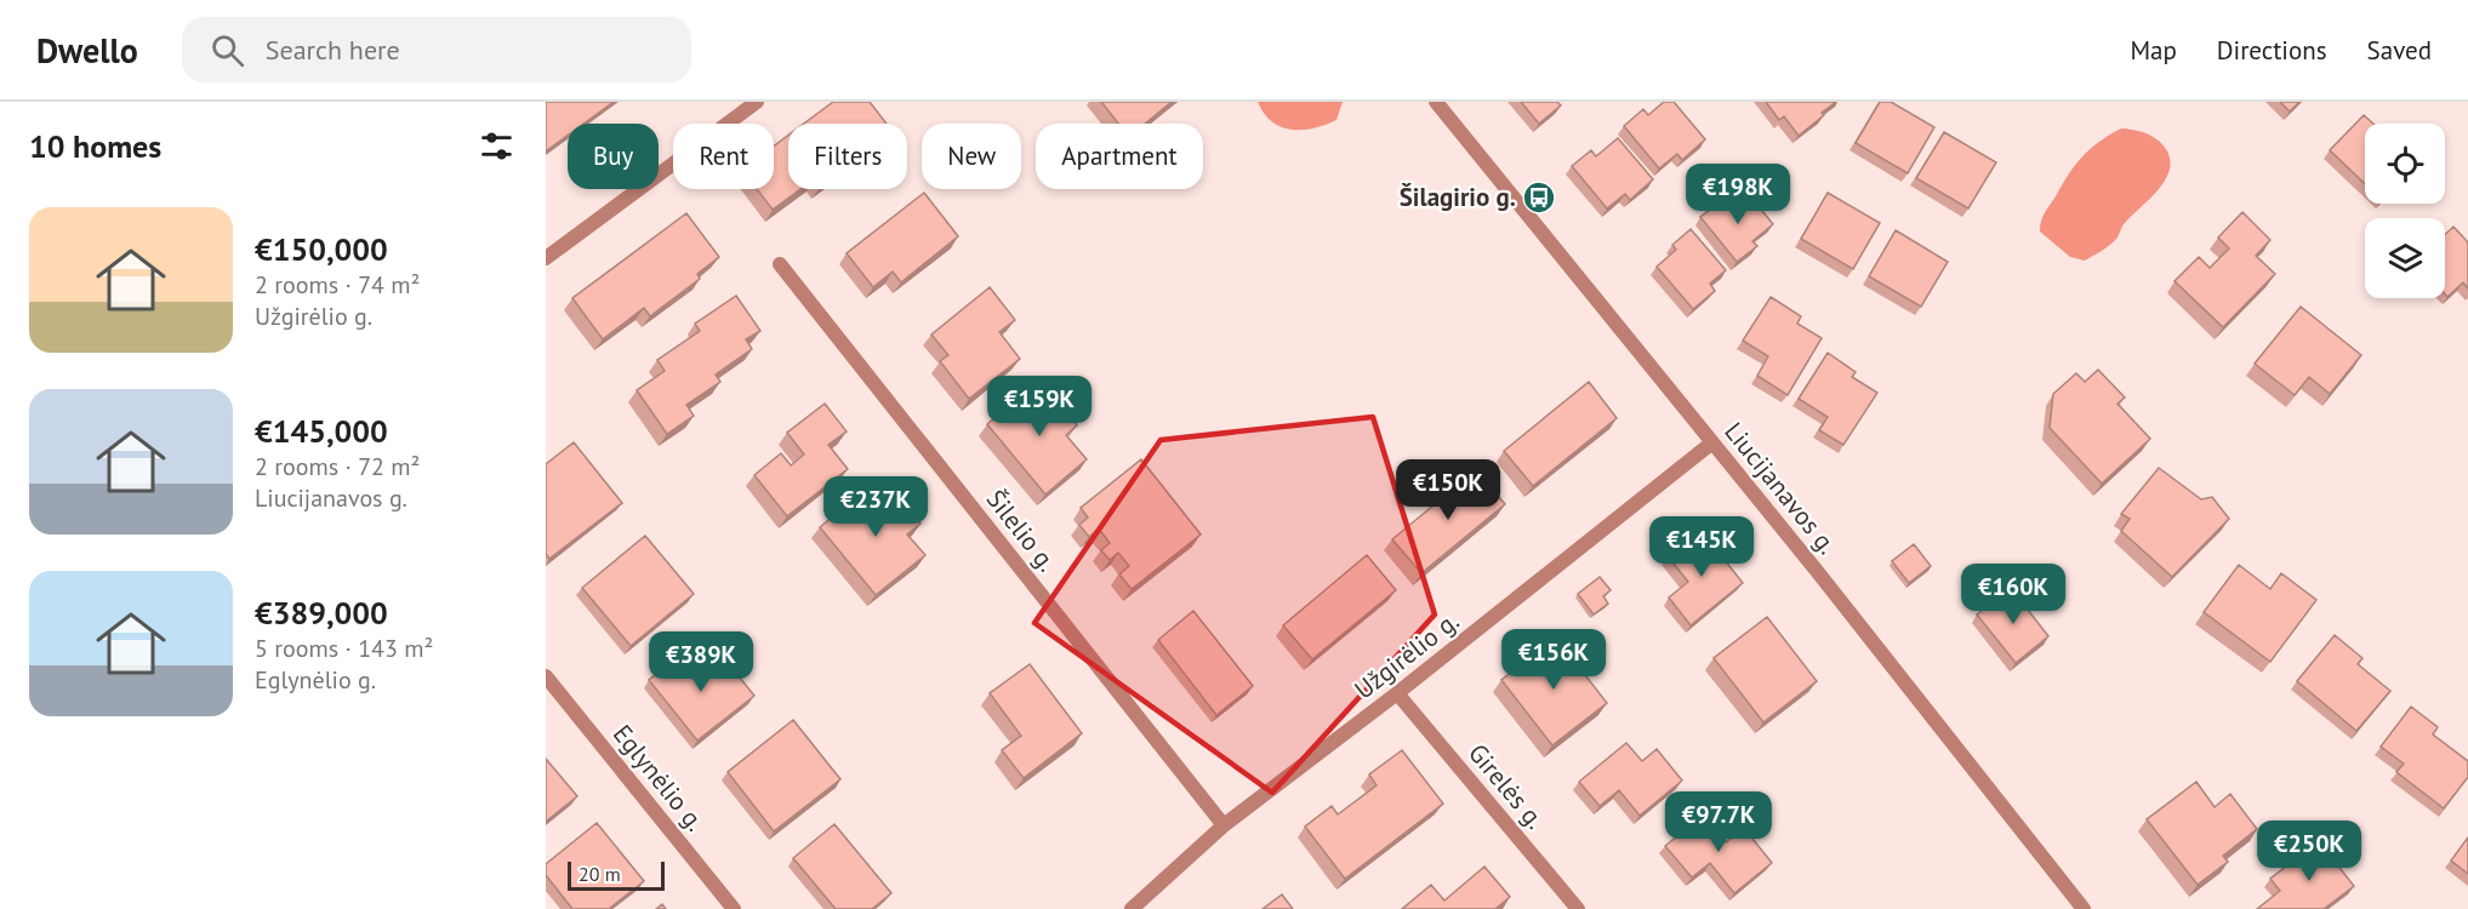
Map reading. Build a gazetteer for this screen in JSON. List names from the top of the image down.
{
  "streets": {
    "street": [
      "Liucijanavos g.",
      "Šilelio g.",
      "Užgirėlio g.",
      "Eglynėlio g.",
      "Girelės g."
    ]
  },
  "crossings": [
    ["Liucijanavos g.", "Užgirėlio g."],
    ["Šilelio g.", "Užgirėlio g."],
    ["Užgirėlio g.", "Girelės g."]
  ],
  "places": {
    "bus stop": ["Šilagirio g."]
  },
  "scale_bar": "20 m",
  "page": {
    "header": "Dwello",
    "search": "Search here",
    "nav": ["Map", "Directions", "Saved"],
    "heading": "10 homes",
    "chip": [
      "Buy",
      "Rent",
      "Filters",
      "New",
      "Apartment"
    ],
    "price": [
      "€198K",
      "€159K",
      "€150K",
      "€237K",
      "€145K",
      "€160K",
      "€156K",
      "€389K",
      "€97.7K",
      "€250K"
    ],
    "list": [
      {
        "name": "€150,000",
        "note": "2 rooms · 74 m² · Užgirėlio g."
      },
      {
        "name": "€145,000",
        "note": "2 rooms · 72 m² · Liucijanavos g."
      },
      {
        "name": "€389,000",
        "note": "5 rooms · 143 m² · Eglynėlio g."
      }
    ],
    "scale": "20 m"
  }
}
